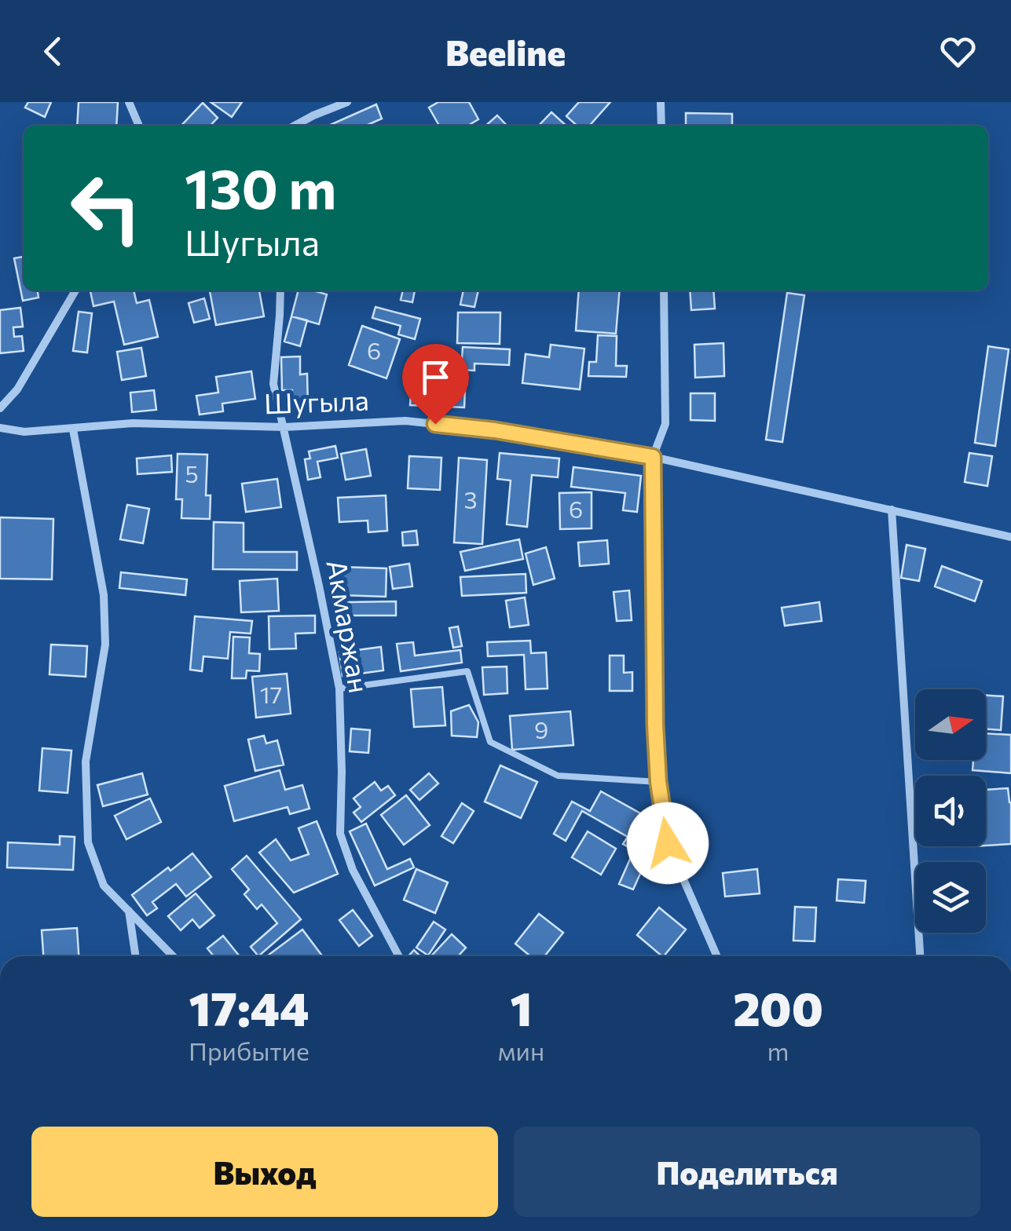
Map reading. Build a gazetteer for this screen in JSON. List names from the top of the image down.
{
  "streets": {
    "street": ["Шугыла", "Акмаржан"]
  },
  "crossings": [
    ["Шугыла", "Акмаржан"]
  ],
  "house_numbers": [
    "6",
    "5",
    "3",
    "6",
    "17",
    "9"
  ],
  "north": "right",
  "page": {
    "header": "Beeline",
    "turn": ["130 m", "Шугыла"],
    "eta": [
      "17:44",
      "Прибытие",
      "1",
      "мин",
      "200",
      "m"
    ],
    "buttons": ["Выход", "Поделиться"]
  }
}
